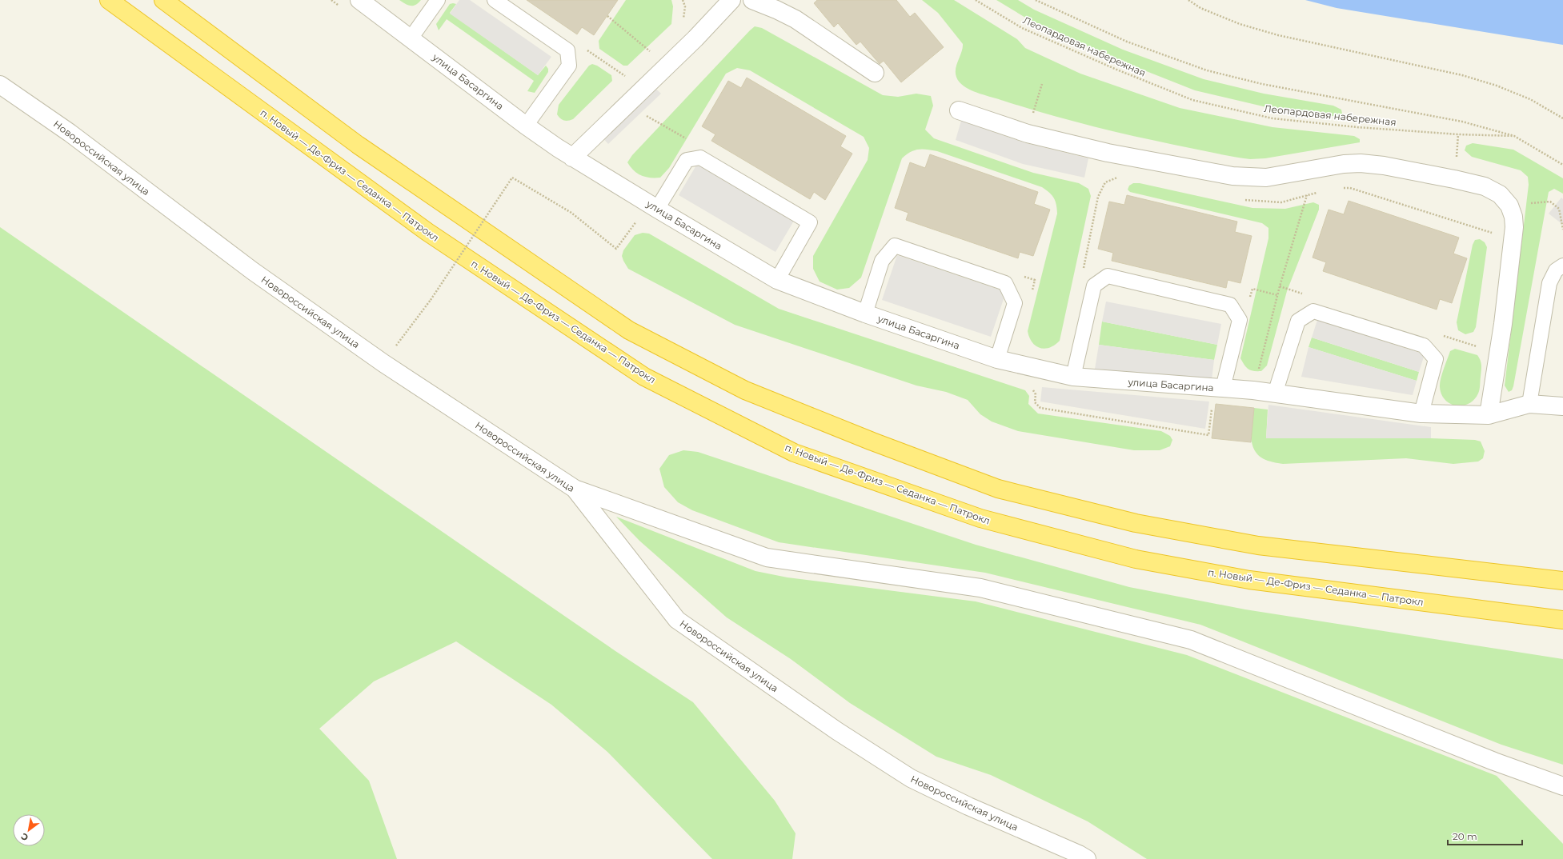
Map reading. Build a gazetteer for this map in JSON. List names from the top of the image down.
{
  "streets": {
    "highway": ["п. Новый — Де-Фриз — Седанка — Патрокл"],
    "street": ["улица Басаргина", "Новороссийская улица"],
    "path": ["Леопардовая набережная"]
  },
  "scale_bar": "20 m",
  "north": "bottom left"
}
